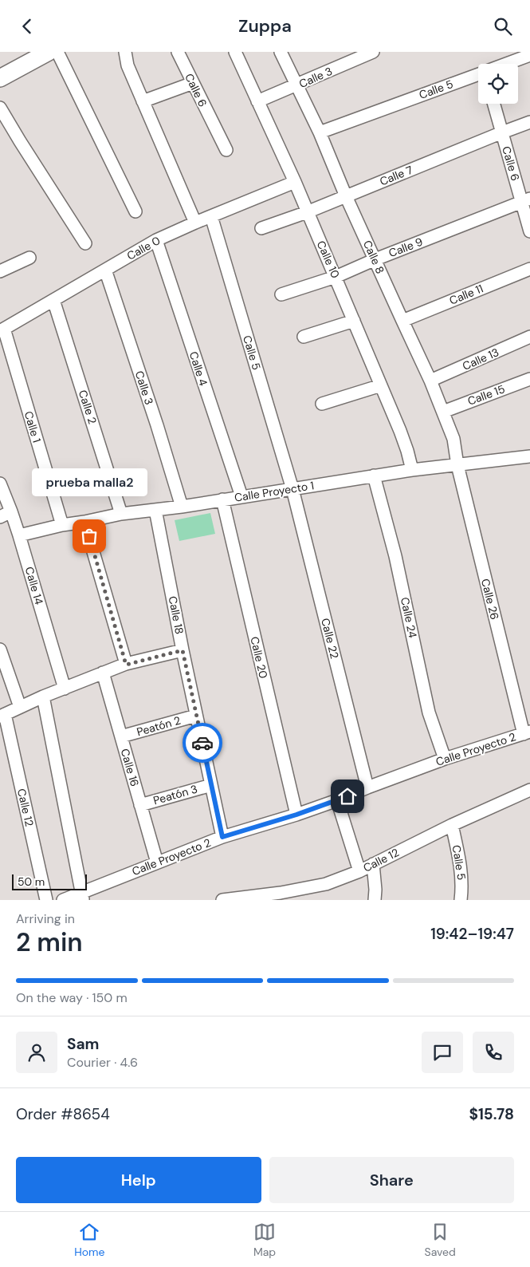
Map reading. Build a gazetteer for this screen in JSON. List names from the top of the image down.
{
  "streets": {
    "street": [
      "Calle 3",
      "Calle 5",
      "Calle 6",
      "Calle 7",
      "Calle 9",
      "Calle 0",
      "Calle 8",
      "Calle 10",
      "Calle 11",
      "Calle 13",
      "Calle 4",
      "Calle 15",
      "Calle 2",
      "Calle 1",
      "Calle Proyecto 1",
      "Calle 14",
      "Calle 26",
      "Calle 18",
      "Calle 24",
      "Calle 22",
      "Calle 20",
      "Peatón 2",
      "Calle Proyecto 2",
      "Calle 16",
      "Peatón 3",
      "Calle 12"
    ]
  },
  "crossings": [
    ["Calle 3", "Calle 0"],
    ["Calle 3", "Calle 8"],
    ["Calle 3", "Calle 10"],
    ["Calle 3", "Calle Proyecto 1"],
    ["Calle 5", "Calle 0"],
    ["Calle 5", "Calle 8"],
    ["Calle 5", "Calle Proyecto 1"],
    ["Calle 5", "Calle 22"],
    ["Calle 5", "Calle 12"],
    ["Calle 6", "Calle 7"],
    ["Calle 6", "Calle 9"],
    ["Calle 7", "Calle 8"],
    ["Calle 7", "Calle 10"],
    ["Calle 9", "Calle 8"],
    ["Calle 9", "Calle 10"],
    ["Calle 0", "Calle 10"],
    ["Calle 0", "Calle 4"],
    ["Calle 0", "Calle 2"],
    ["Calle 0", "Calle 1"],
    ["Calle 8", "Calle 11"],
    ["Calle 8", "Calle 13"],
    ["Calle 8", "Calle 15"],
    ["Calle 8", "Calle Proyecto 1"],
    ["Calle 8", "Calle 26"],
    ["Calle 10", "Calle Proyecto 1"],
    ["Calle 4", "Calle Proyecto 1"],
    ["Calle 2", "Calle Proyecto 1"],
    ["Calle 1", "Calle Proyecto 1"],
    ["Calle Proyecto 1", "Calle 14"],
    ["Calle Proyecto 1", "Calle 26"],
    ["Calle Proyecto 1", "Calle 18"],
    ["Calle Proyecto 1", "Calle 24"],
    ["Calle Proyecto 1", "Calle 22"],
    ["Calle Proyecto 1", "Calle 20"],
    ["Calle 26", "Calle Proyecto 2"],
    ["Calle 18", "Peatón 2"],
    ["Calle 18", "Calle Proyecto 2"],
    ["Calle 18", "Peatón 3"],
    ["Calle 24", "Calle Proyecto 2"],
    ["Calle 22", "Calle Proyecto 2"],
    ["Calle 20", "Calle Proyecto 2"],
    ["Peatón 2", "Calle 16"],
    ["Calle Proyecto 2", "Calle 16"],
    ["Calle 16", "Peatón 3"]
  ],
  "places": ["prueba malla2"],
  "scale_bar": "50 m",
  "page": {
    "header": "Zuppa",
    "bubble": "prueba malla2",
    "scale": "50 m",
    "heading": ["2 min", "Arriving in", "19:42–19:47"],
    "panel": [
      "Sam",
      "Courier · 4.6",
      "Order #8654",
      "$15.78"
    ],
    "bar": "On the way · 150 m",
    "buttons": ["Help", "Share"],
    "tabs": ["Home", "Map", "Saved"]
  }
}
